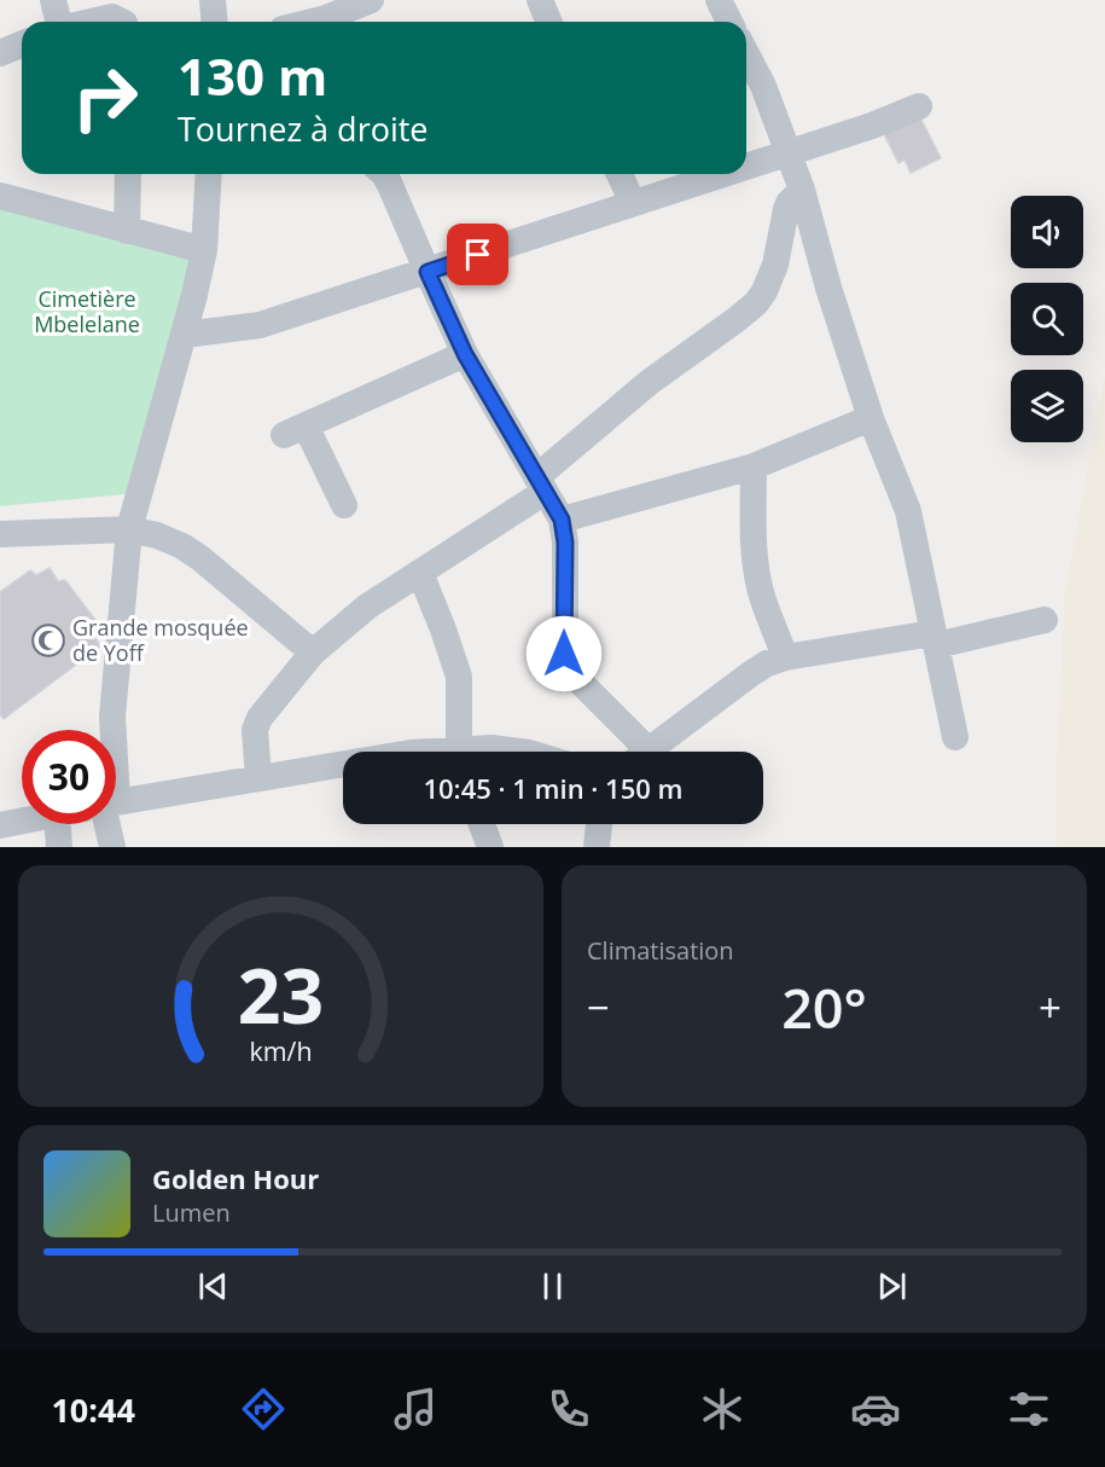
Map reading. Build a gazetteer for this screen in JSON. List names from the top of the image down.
{
  "parks": ["Cimetière Mbelelane"],
  "places": {
    "mosque": ["Grande mosquée de Yoff"]
  },
  "page": {
    "turn": ["130 m", "Tournez à droite"],
    "limit": "30",
    "trip": "10:45 · 1 min · 150 m",
    "tile": "Climatisation",
    "heat": ["−", "20°", "+"],
    "song": ["Golden Hour", "Lumen"],
    "tabs": "10:44",
    "gauge": ["23", "km/h"]
  }
}
